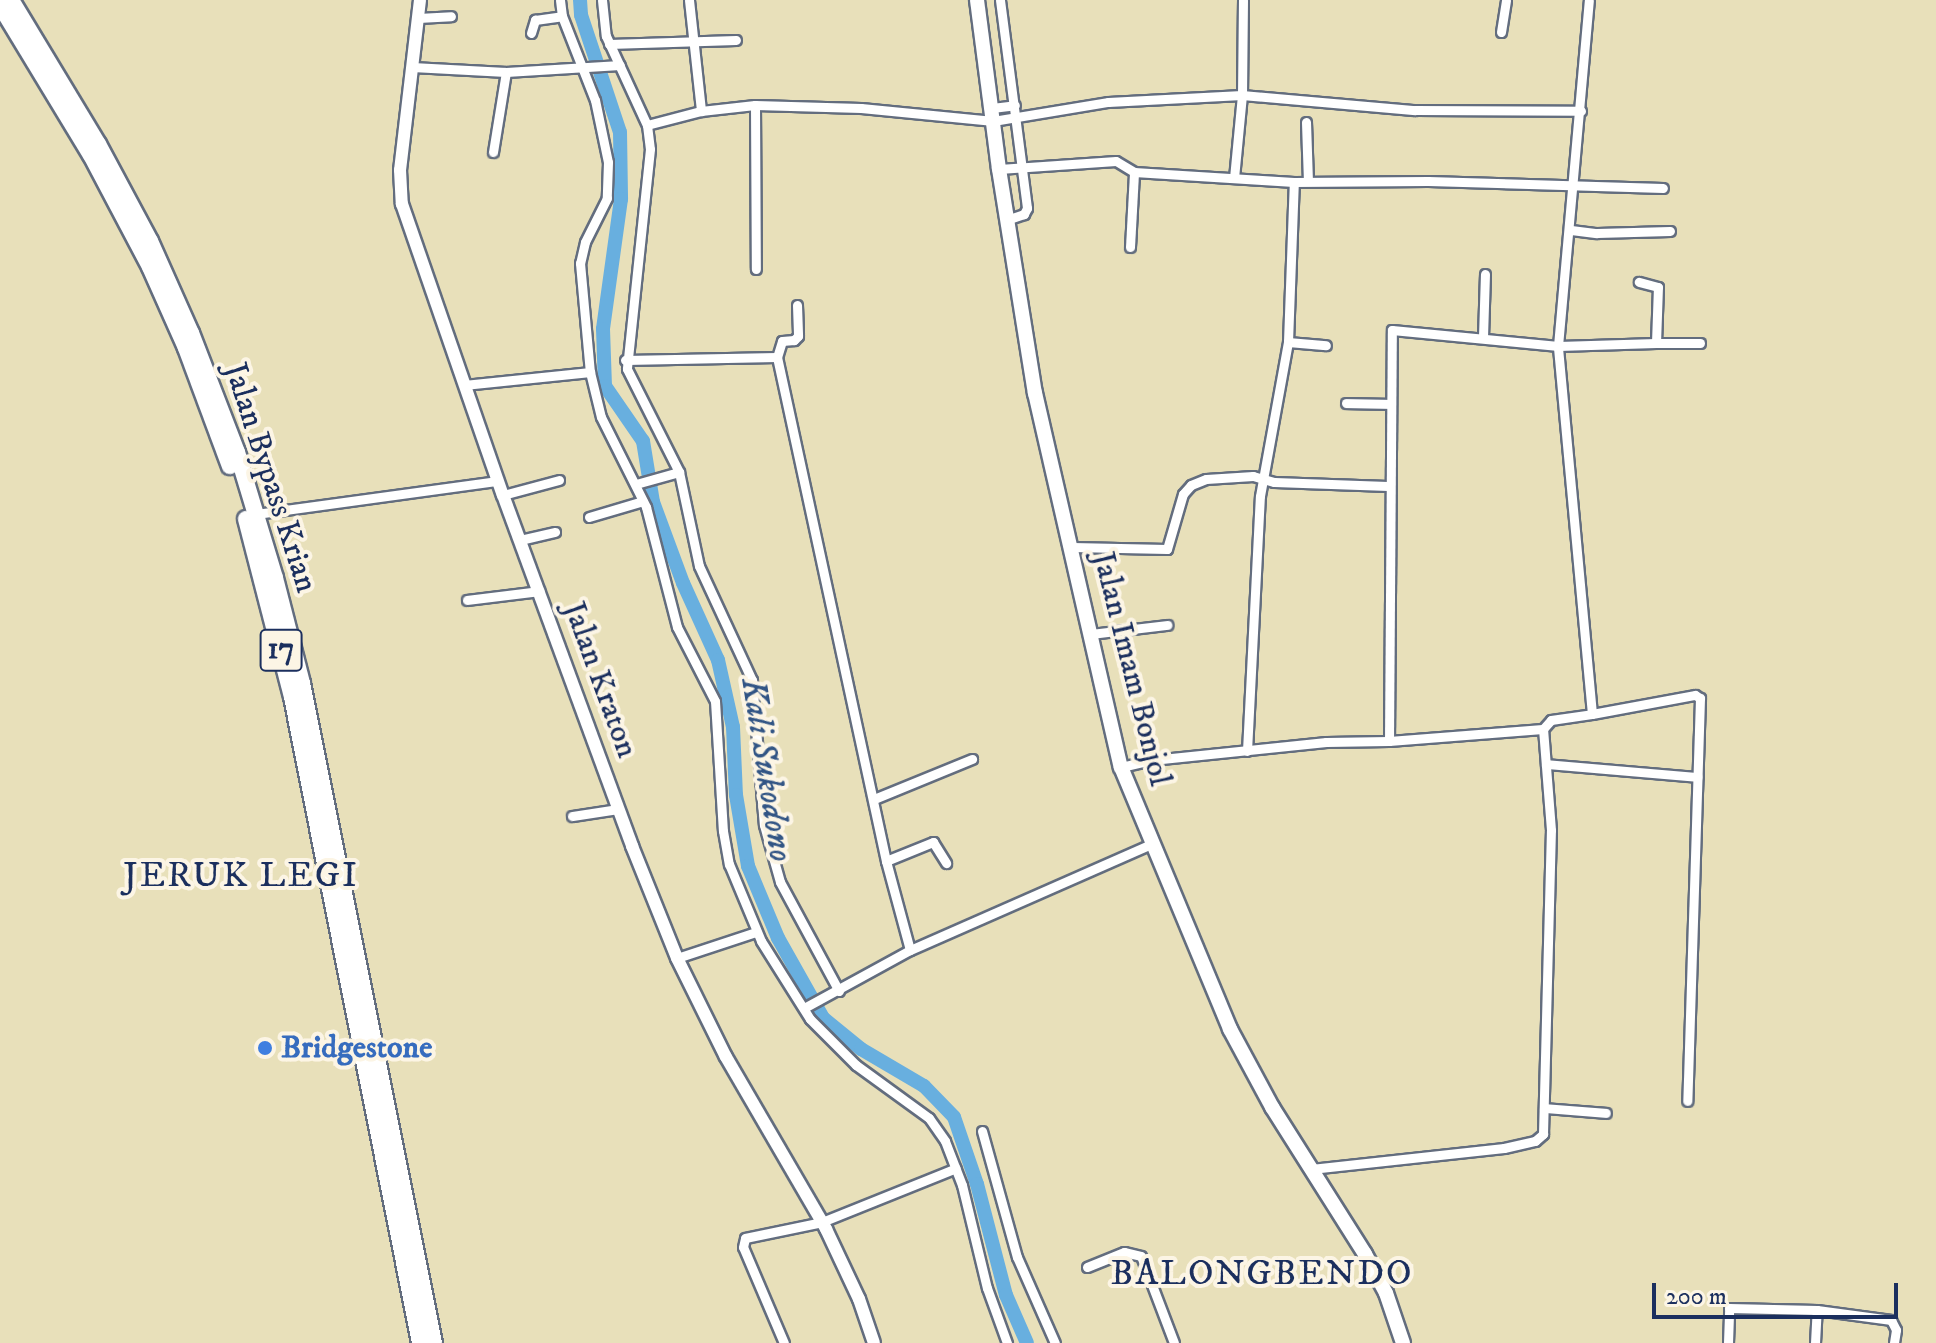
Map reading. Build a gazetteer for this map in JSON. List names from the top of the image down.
{
  "streets": {
    "highway": ["Jalan Bypass Krian", "17"],
    "main road": ["Jalan Imam Bonjol"],
    "street": ["Jalan Kraton"]
  },
  "districts": ["JERUK LEGI", "BALONGBENDO"],
  "water": ["Kali Sukodono"],
  "places": ["Bridgestone"],
  "scale_bar": "200 m"
}
